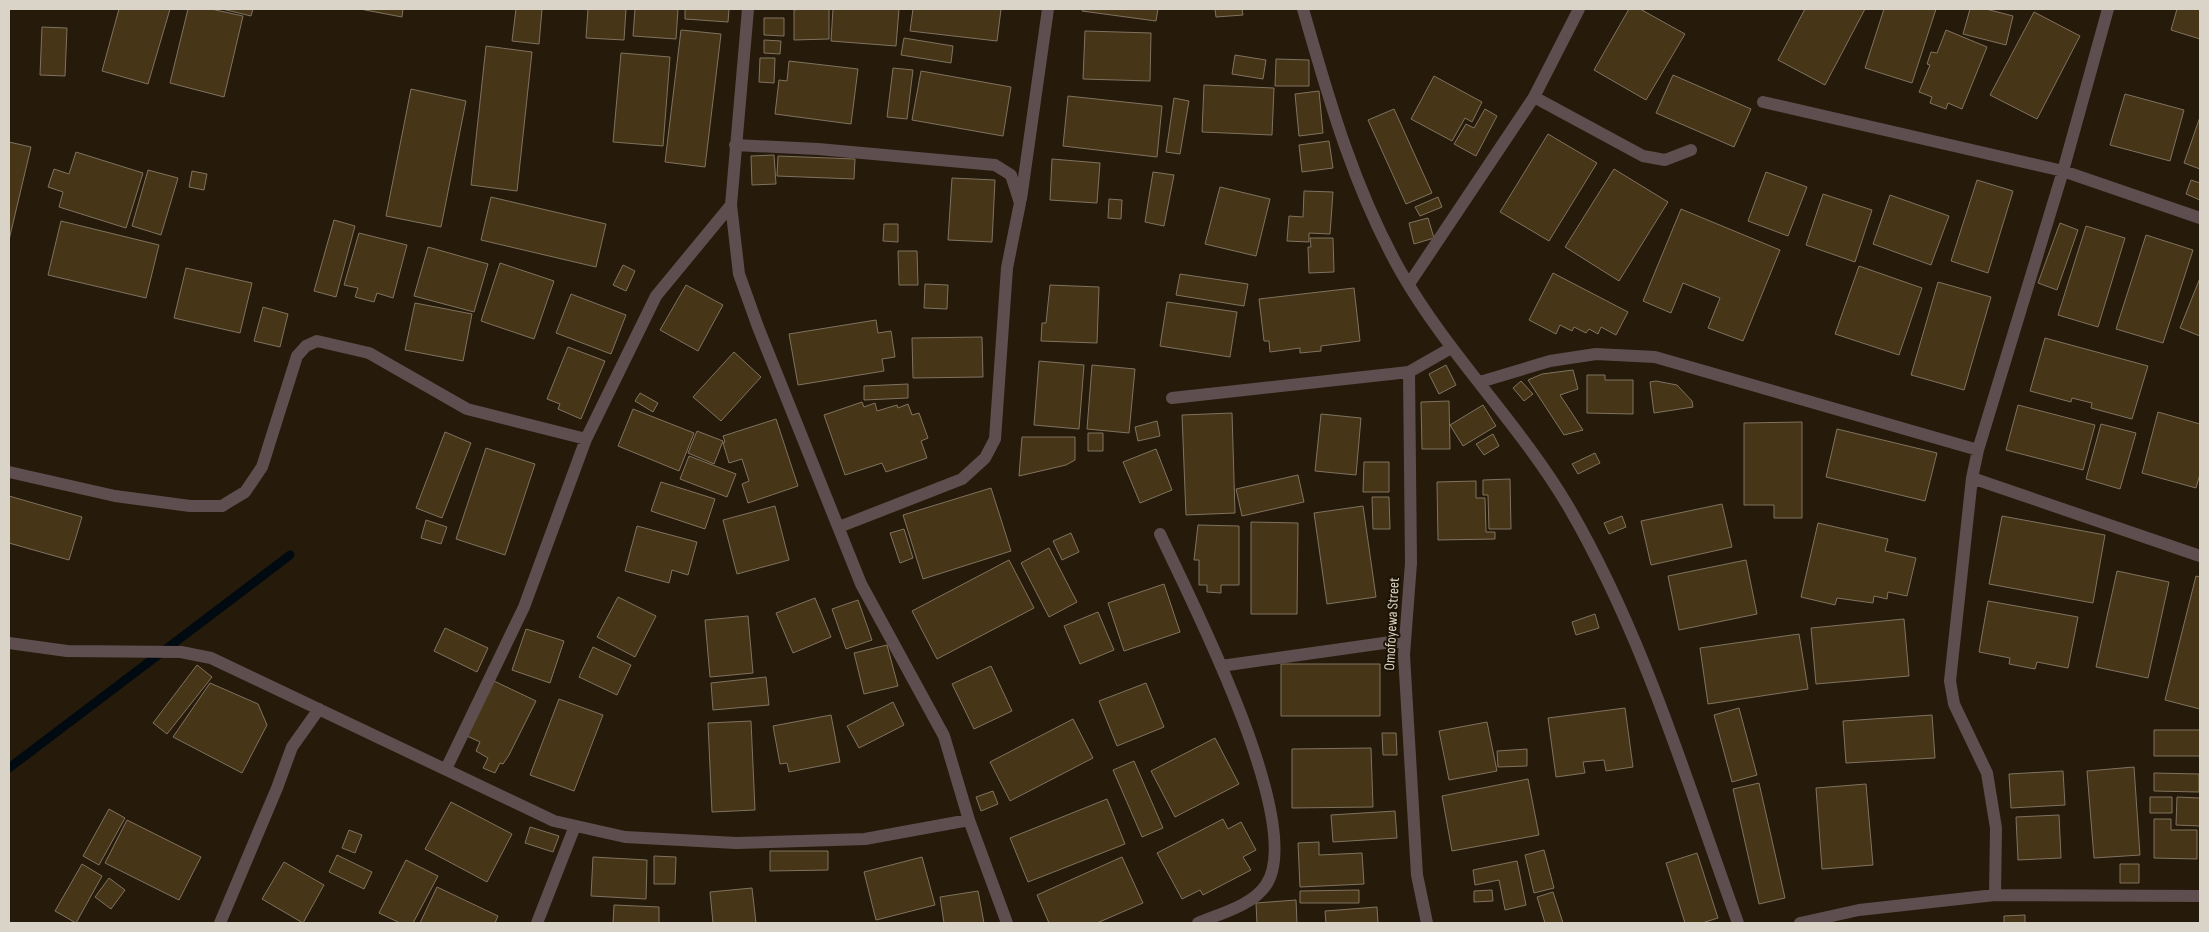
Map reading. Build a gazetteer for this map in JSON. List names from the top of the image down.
{
  "streets": {
    "street": ["Omofoyewa Street"]
  }
}
